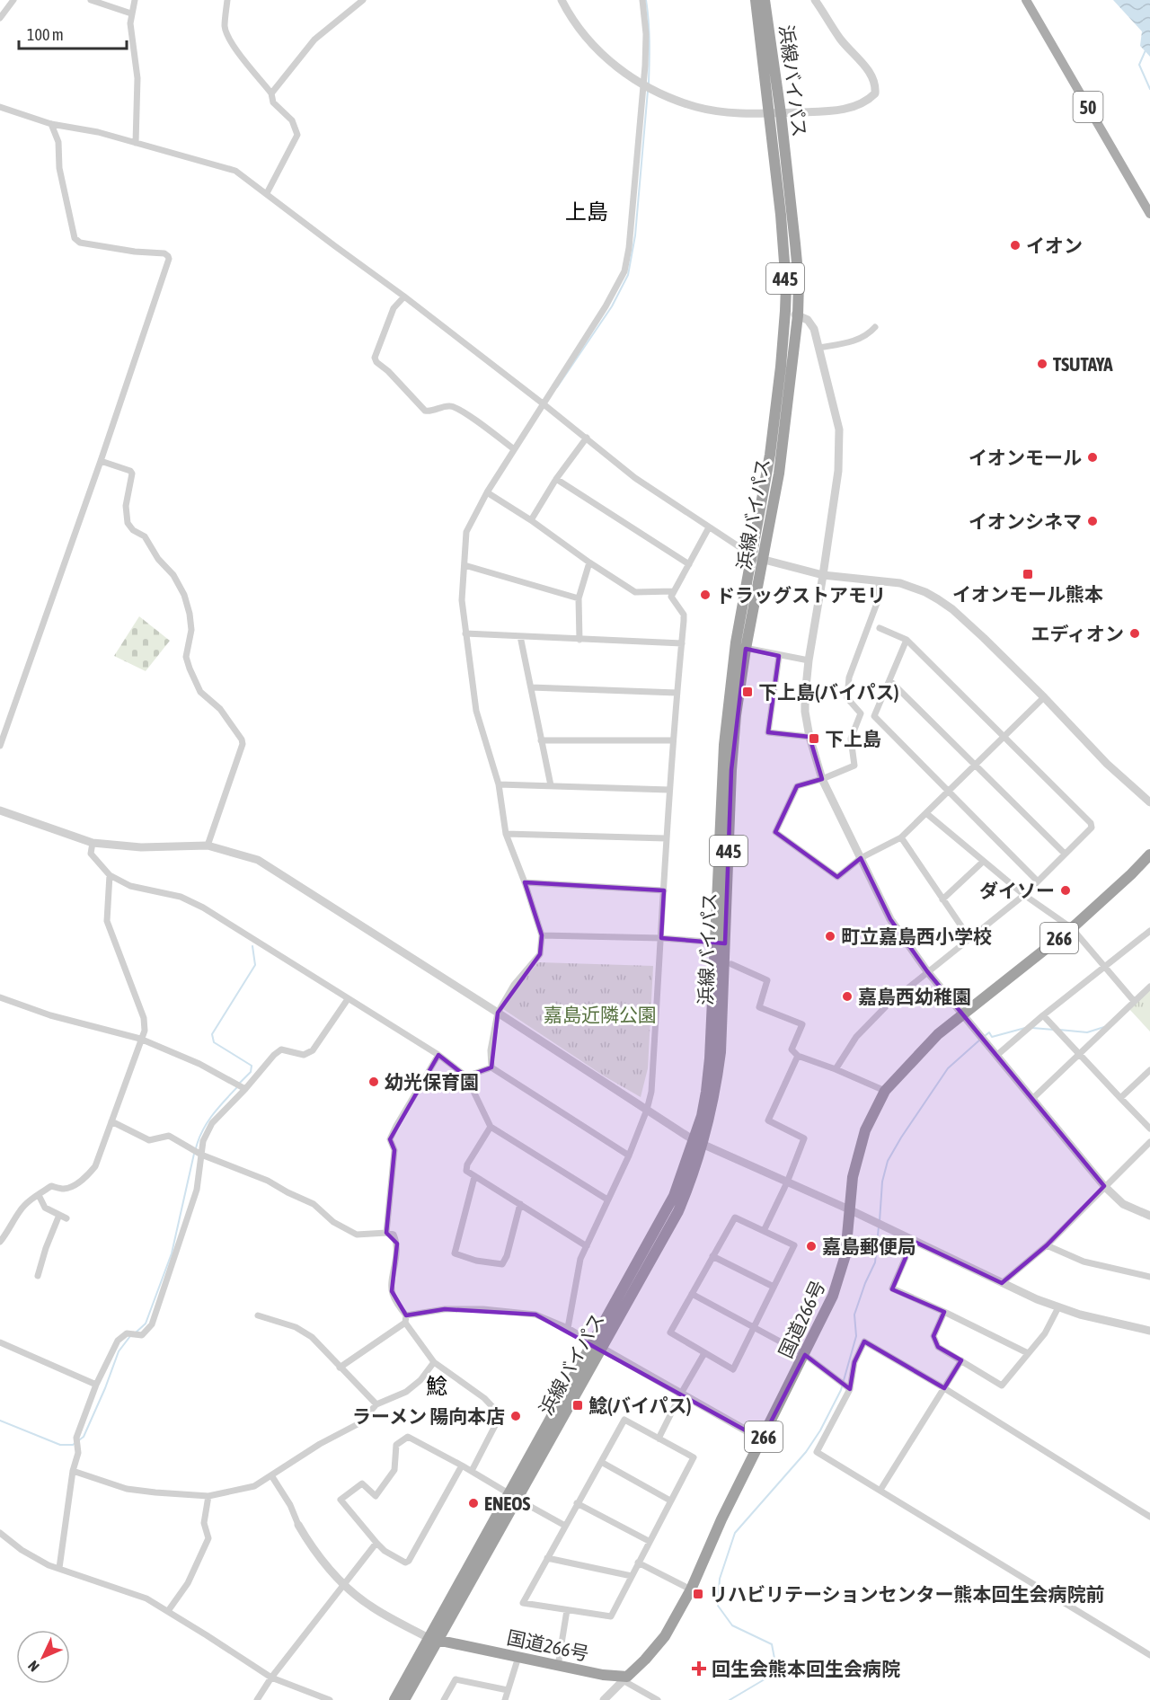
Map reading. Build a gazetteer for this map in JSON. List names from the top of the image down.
{
  "streets": {
    "highway": [
      "浜線バイパス",
      "445",
      "266",
      "国道266号"
    ],
    "main road": ["50"]
  },
  "crossings": [
    ["浜線バイパス", "国道266号"]
  ],
  "districts": ["上島", "鯰"],
  "parks": ["嘉島近隣公園"],
  "places": {
    "other": [
      "イオン",
      "TSUTAYA",
      "イオンモール",
      "イオンシネマ",
      "ドラッグストアモリ",
      "エディオン",
      "ダイソー",
      "町立嘉島西小学校",
      "嘉島西幼稚園",
      "幼光保育園",
      "嘉島郵便局",
      "ラーメン 陽向本店",
      "ENEOS"
    ],
    "transit": [
      "イオンモール熊本",
      "下上島(バイパス)",
      "下上島",
      "鯰(バイパス)",
      "リハビリテーションセンター熊本回生会病院前"
    ],
    "health": ["回生会熊本回生会病院"]
  },
  "scale_bar": "100 m",
  "north": "bottom left"
}
